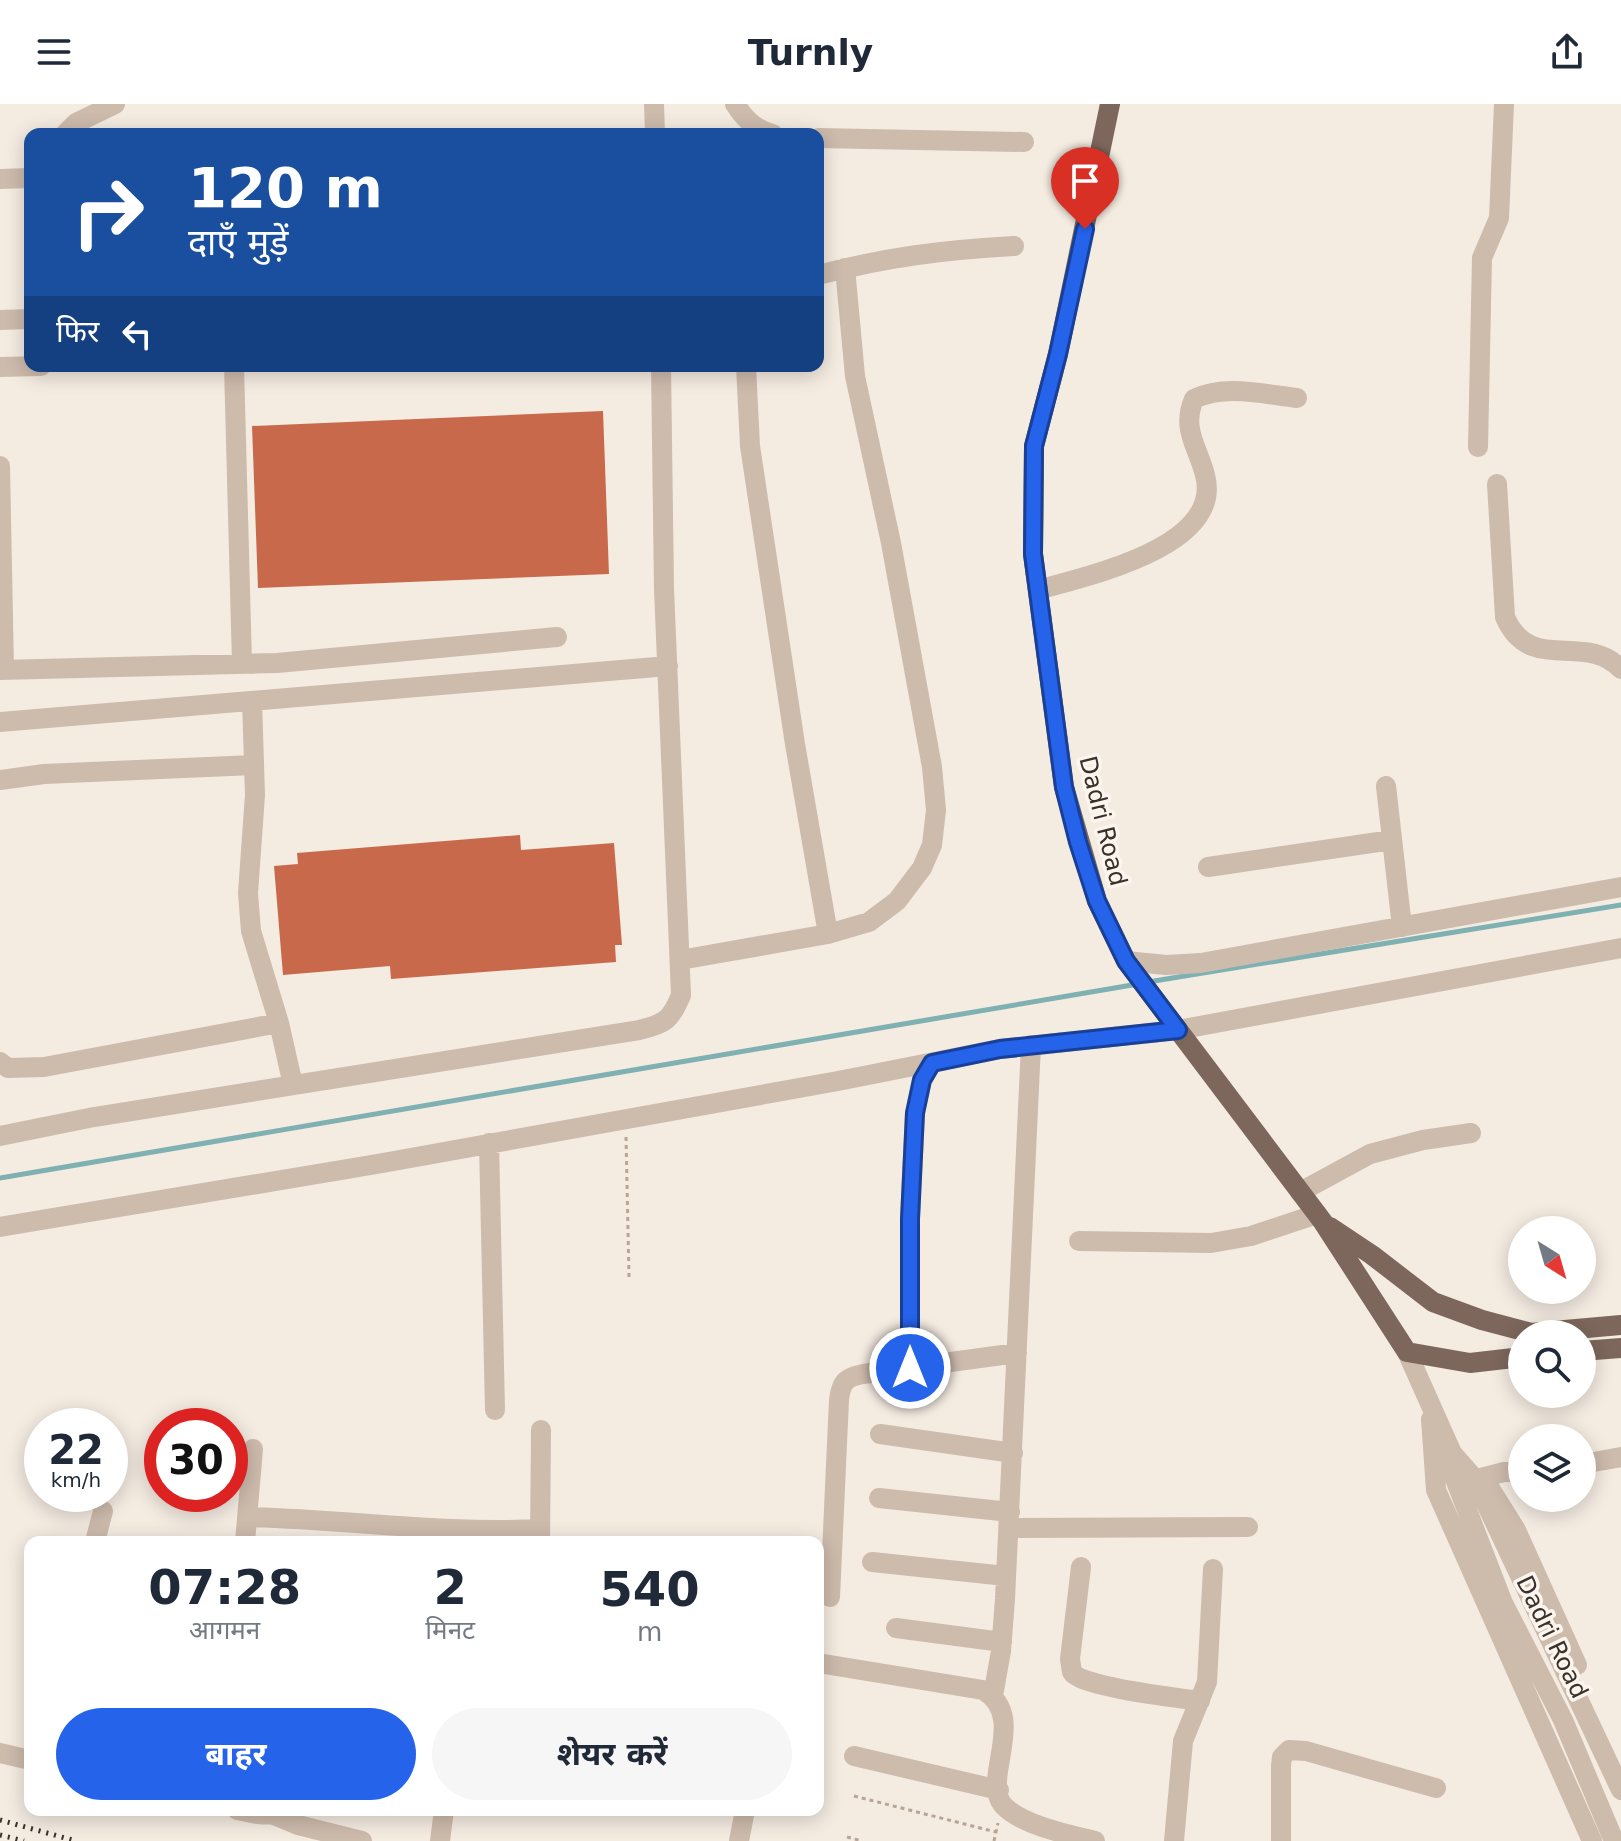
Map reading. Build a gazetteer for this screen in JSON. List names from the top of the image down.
{
  "streets": {
    "main road": ["Dadri Road"]
  },
  "north": "bottom right",
  "page": {
    "header": "Turnly",
    "turn": ["120 m", "दाएँ मुड़ें"],
    "then": "फिर",
    "speed": "22 km/h",
    "limit": "30",
    "eta": [
      "07:28",
      "आगमन",
      "2",
      "मिनट",
      "540",
      "m"
    ],
    "buttons": ["बाहर", "शेयर करें"]
  }
}
